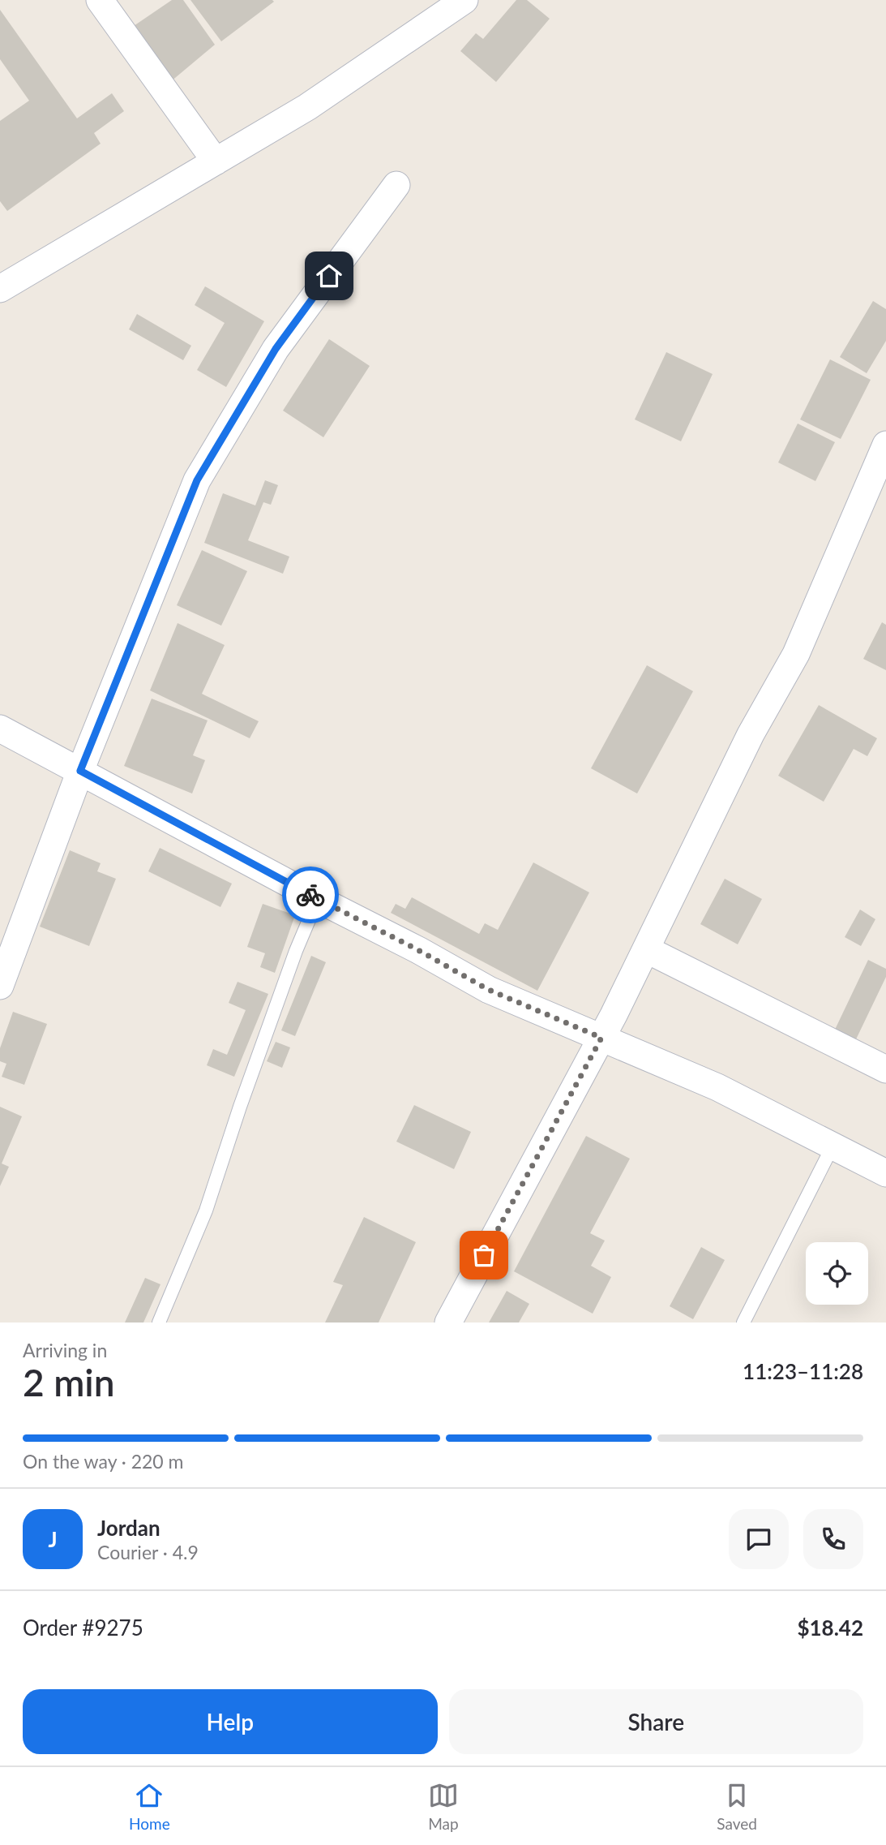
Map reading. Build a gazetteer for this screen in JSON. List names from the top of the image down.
{
  "page": {
    "heading": ["2 min", "Arriving in", "11:23–11:28"],
    "panel": [
      "Jordan",
      "Courier · 4.9",
      "Order #9275",
      "$18.42"
    ],
    "bar": "On the way · 220 m",
    "round": "J",
    "buttons": ["Help", "Share"],
    "tabs": ["Home", "Map", "Saved"]
  }
}
